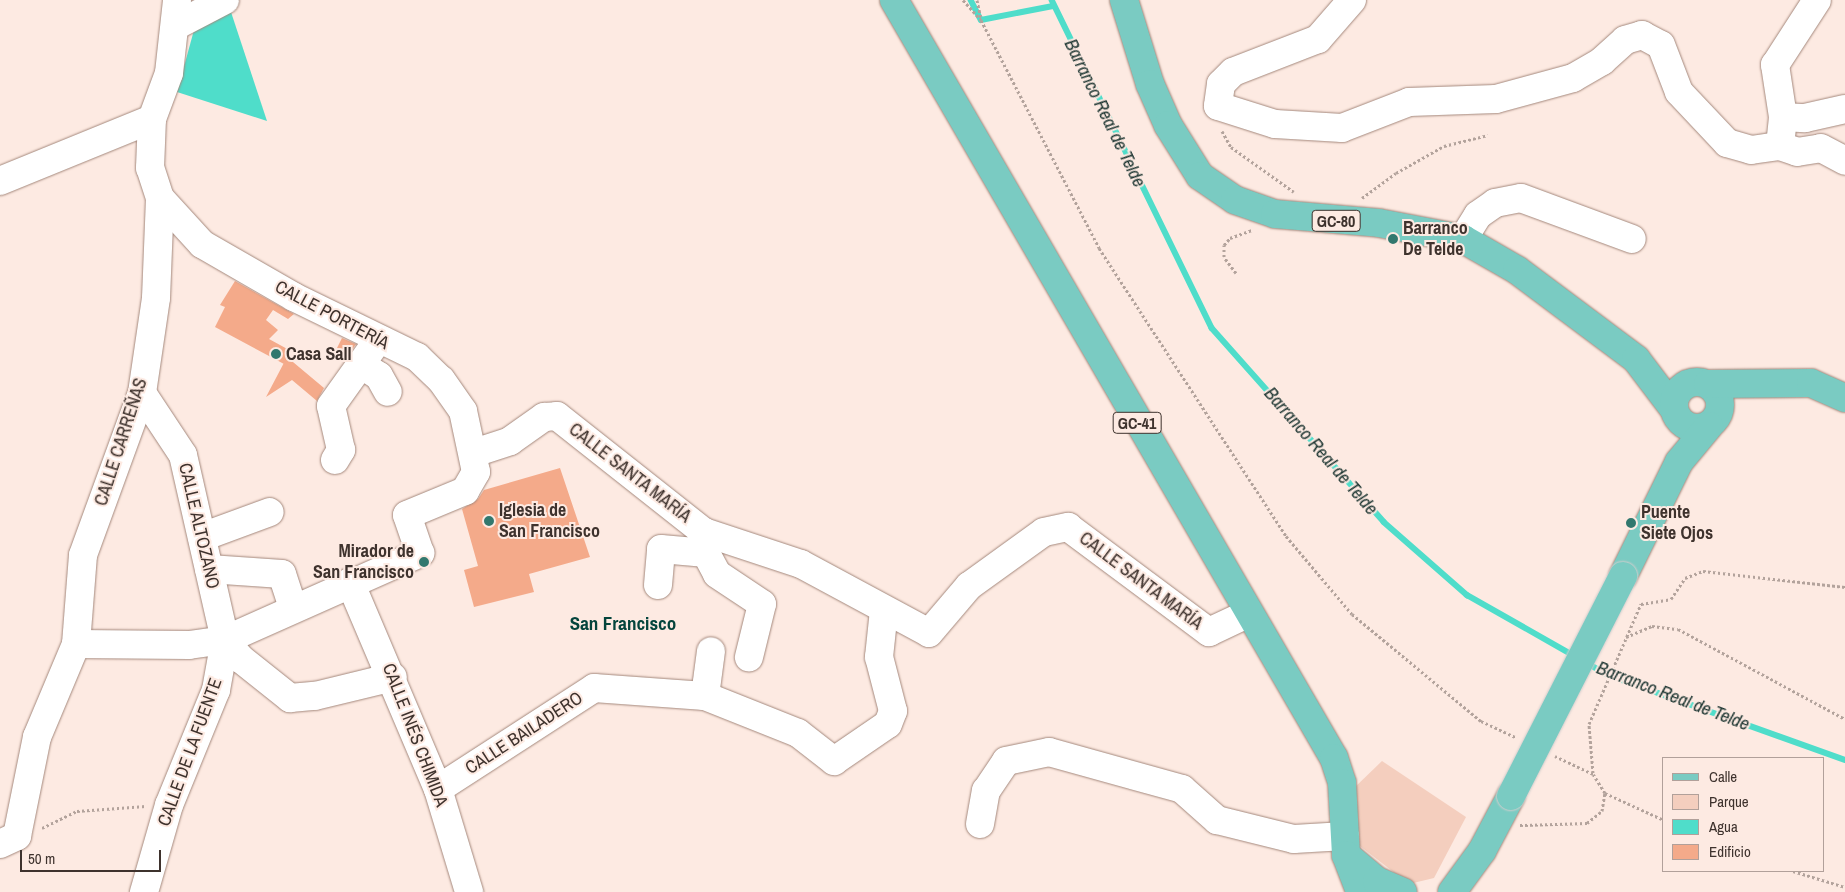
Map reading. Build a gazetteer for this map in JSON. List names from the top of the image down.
{
  "streets": {
    "main road": ["GC-80", "GC-41"],
    "street": [
      "CALLE PORTERÍA",
      "CALLE CARREÑAS",
      "CALLE SANTA MARÍA",
      "CALLE ALTOZANO",
      "CALLE BAILADERO",
      "CALLE INÉS CHIMIDA",
      "CALLE DE LA FUENTE"
    ]
  },
  "crossings": [
    ["CALLE PORTERÍA", "CALLE CARREÑAS"],
    ["CALLE PORTERÍA", "CALLE SANTA MARÍA"],
    ["CALLE PORTERÍA", "CALLE INÉS CHIMIDA"],
    ["GC-41", "CALLE SANTA MARÍA"],
    ["CALLE CARREÑAS", "CALLE ALTOZANO"],
    ["CALLE SANTA MARÍA", "CALLE BAILADERO"],
    ["CALLE ALTOZANO", "CALLE DE LA FUENTE"],
    ["CALLE BAILADERO", "CALLE INÉS CHIMIDA"]
  ],
  "districts": ["San Francisco"],
  "water": ["Barranco Real de Telde"],
  "places": [
    "Barranco De Telde",
    "Casa Sall",
    "Iglesia de San Francisco",
    "Puente Siete Ojos",
    "Mirador de San Francisco"
  ],
  "legend": [
    "Calle",
    "Parque",
    "Agua",
    "Edificio"
  ],
  "scale_bar": "50 m"
}
